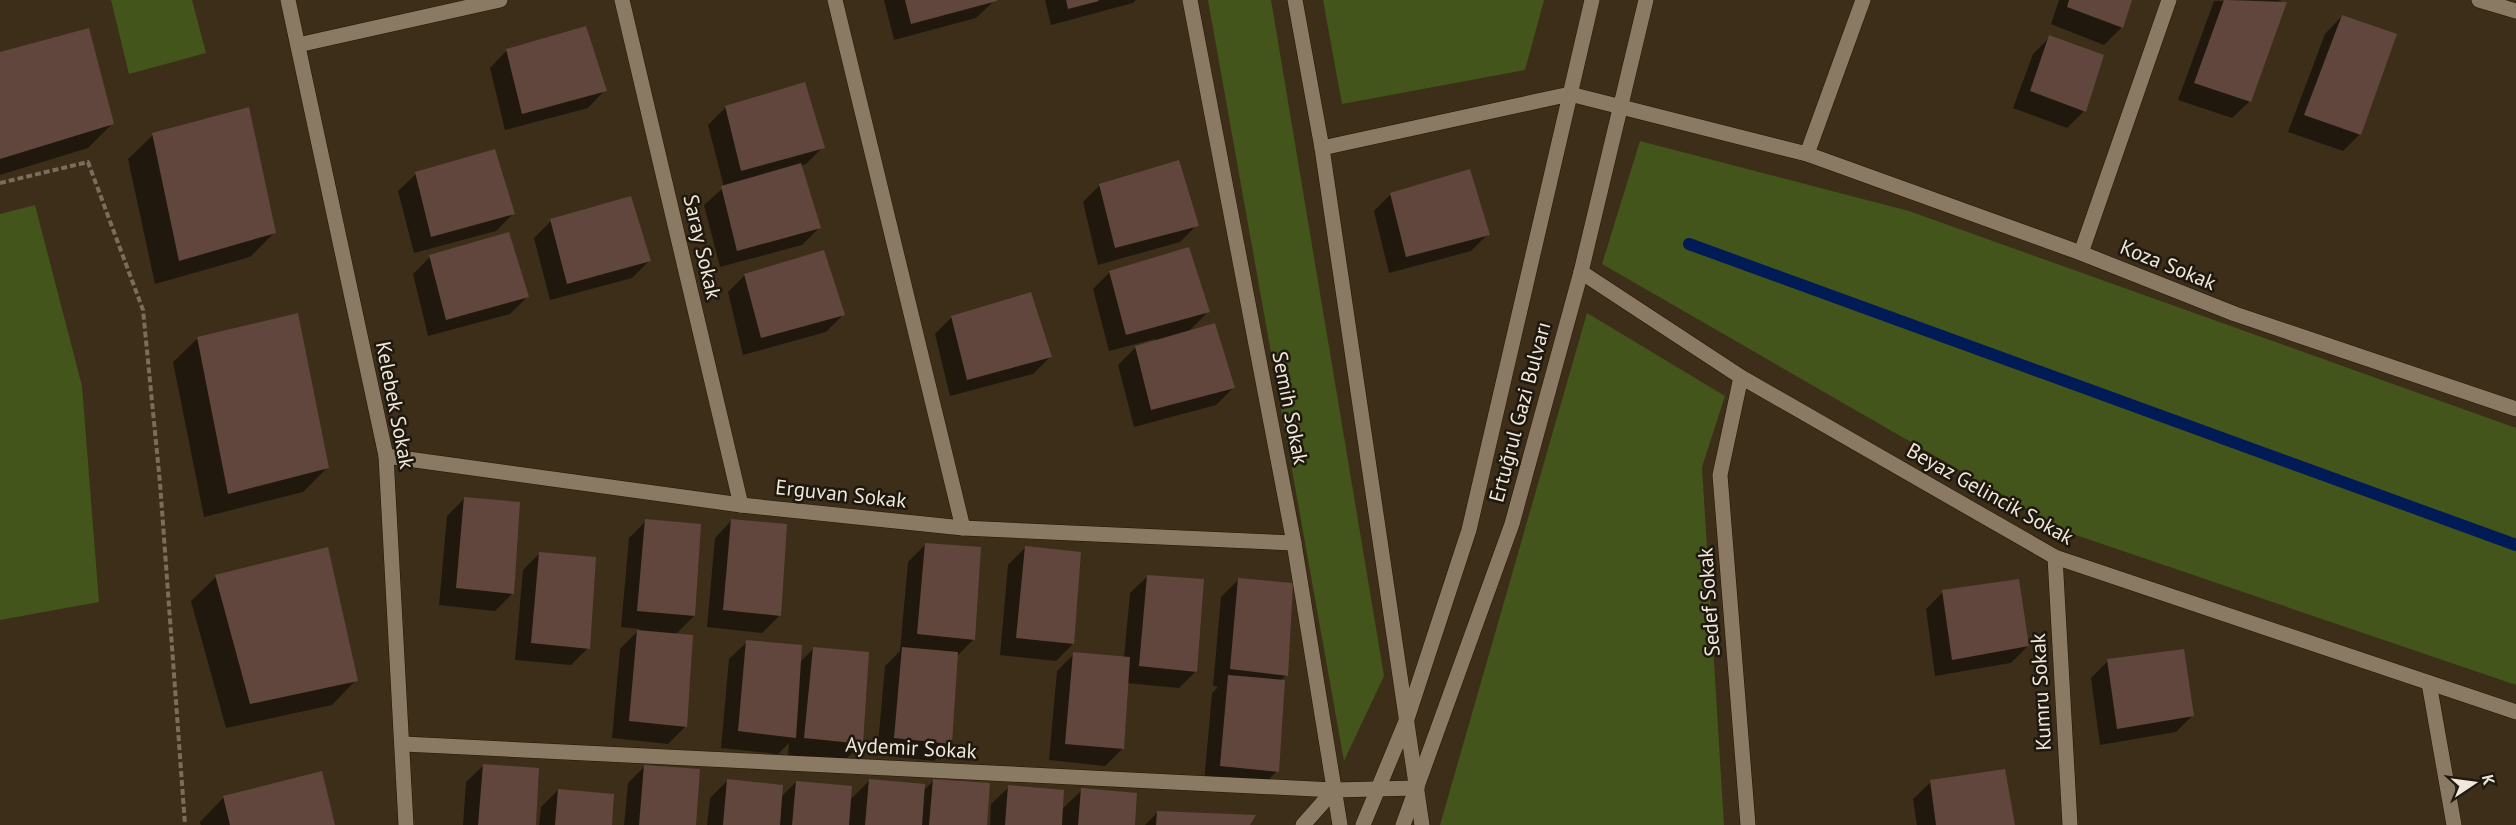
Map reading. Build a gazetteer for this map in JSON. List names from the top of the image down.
{
  "streets": {
    "street": [
      "Saray Sokak",
      "Koza Sokak",
      "Kelebek Sokak",
      "Semih Sokak",
      "Ertuğrul Gazi Bulvarı",
      "Erguvan Sokak",
      "Beyaz Gelincik Sokak",
      "Sedef Sokak",
      "Kumru Sokak",
      "Aydemir Sokak"
    ]
  },
  "crossings": [
    ["Saray Sokak", "Erguvan Sokak"],
    ["Koza Sokak", "Ertuğrul Gazi Bulvarı"],
    ["Kelebek Sokak", "Erguvan Sokak"],
    ["Kelebek Sokak", "Aydemir Sokak"],
    ["Semih Sokak", "Erguvan Sokak"],
    ["Semih Sokak", "Aydemir Sokak"],
    ["Ertuğrul Gazi Bulvarı", "Beyaz Gelincik Sokak"],
    ["Ertuğrul Gazi Bulvarı", "Aydemir Sokak"],
    ["Beyaz Gelincik Sokak", "Sedef Sokak"],
    ["Beyaz Gelincik Sokak", "Kumru Sokak"]
  ],
  "north": "right"
}
